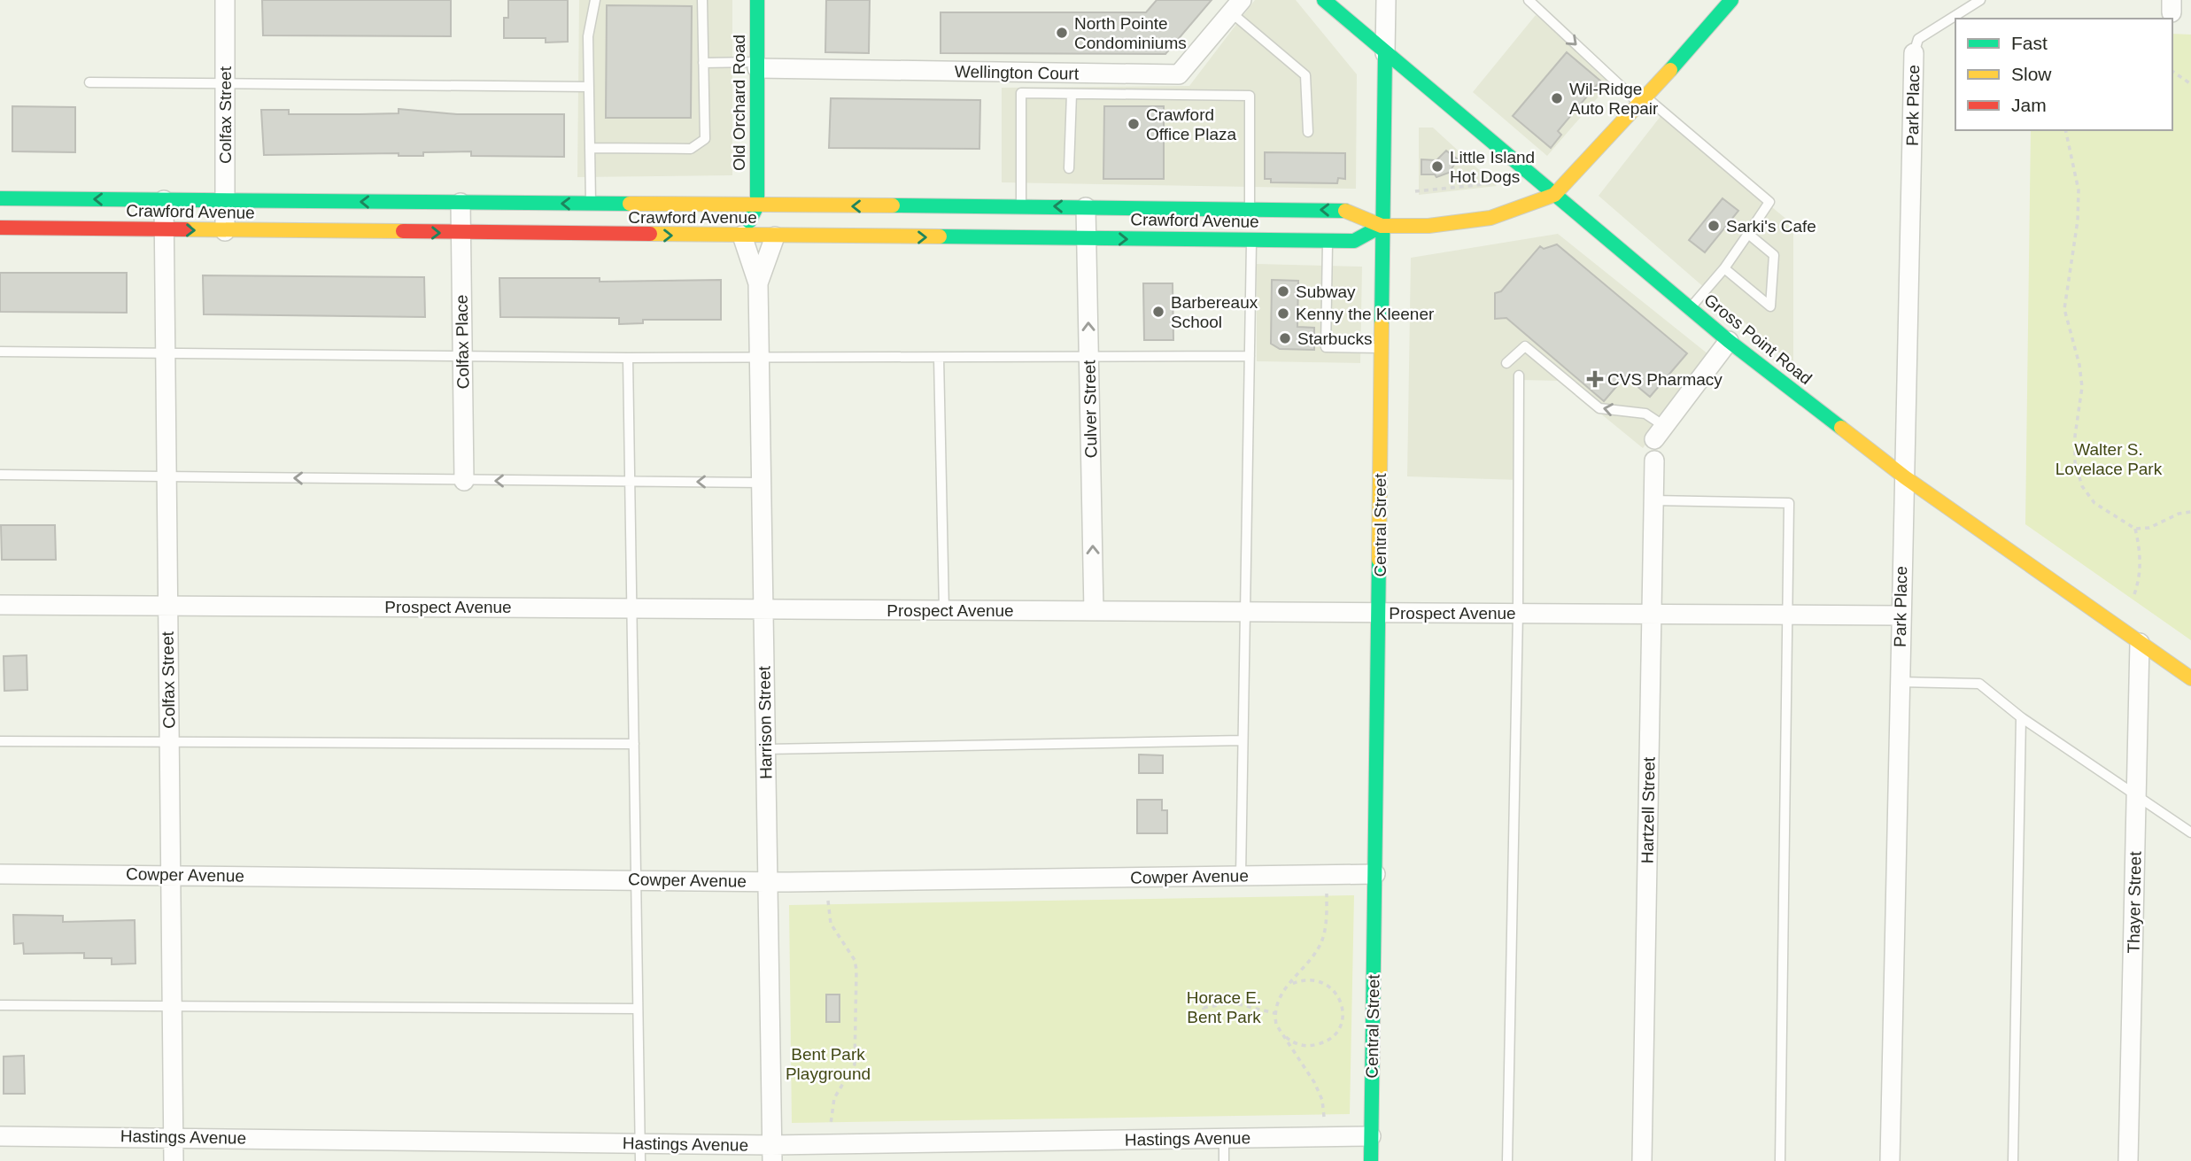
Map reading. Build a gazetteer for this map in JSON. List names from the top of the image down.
{
  "streets": {
    "main road": [
      "Old Orchard Road",
      "Crawford Avenue",
      "Gross Point Road",
      "Central Street"
    ],
    "street": [
      "Wellington Court",
      "Park Place",
      "Colfax Street",
      "Colfax Place",
      "Culver Street",
      "Prospect Avenue",
      "Harrison Street",
      "Hartzell Street",
      "Cowper Avenue",
      "Thayer Street",
      "Hastings Avenue"
    ]
  },
  "crossings": [
    ["Wellington Court", "Old Orchard Road"],
    ["Old Orchard Road", "Crawford Avenue"],
    ["Old Orchard Road", "Harrison Street"],
    ["Park Place", "Gross Point Road"],
    ["Park Place", "Prospect Avenue"],
    ["Colfax Street", "Crawford Avenue"],
    ["Colfax Street", "Prospect Avenue"],
    ["Colfax Street", "Cowper Avenue"],
    ["Colfax Street", "Hastings Avenue"],
    ["Crawford Avenue", "Gross Point Road"],
    ["Crawford Avenue", "Colfax Place"],
    ["Crawford Avenue", "Culver Street"],
    ["Crawford Avenue", "Central Street"],
    ["Crawford Avenue", "Harrison Street"],
    ["Gross Point Road", "Central Street"],
    ["Gross Point Road", "Thayer Street"],
    ["Culver Street", "Prospect Avenue"],
    ["Central Street", "Prospect Avenue"],
    ["Central Street", "Cowper Avenue"],
    ["Central Street", "Hastings Avenue"],
    ["Prospect Avenue", "Harrison Street"],
    ["Prospect Avenue", "Hartzell Street"],
    ["Harrison Street", "Cowper Avenue"],
    ["Harrison Street", "Hastings Avenue"]
  ],
  "one_way": ["Culver Street"],
  "parks": ["Walter S. Lovelace Park", "Horace E. Bent Park", "Bent Park Playground"],
  "places": {
    "other": [
      "North Pointe Condominiums",
      "Wil-Ridge Auto Repair",
      "Crawford Office Plaza",
      "Little Island Hot Dogs",
      "Sarki's Cafe",
      "Subway",
      "Barbereaux School",
      "Kenny the Kleener",
      "Starbucks"
    ],
    "health": ["CVS Pharmacy"]
  },
  "legend": ["Fast", "Slow", "Jam"]
}
